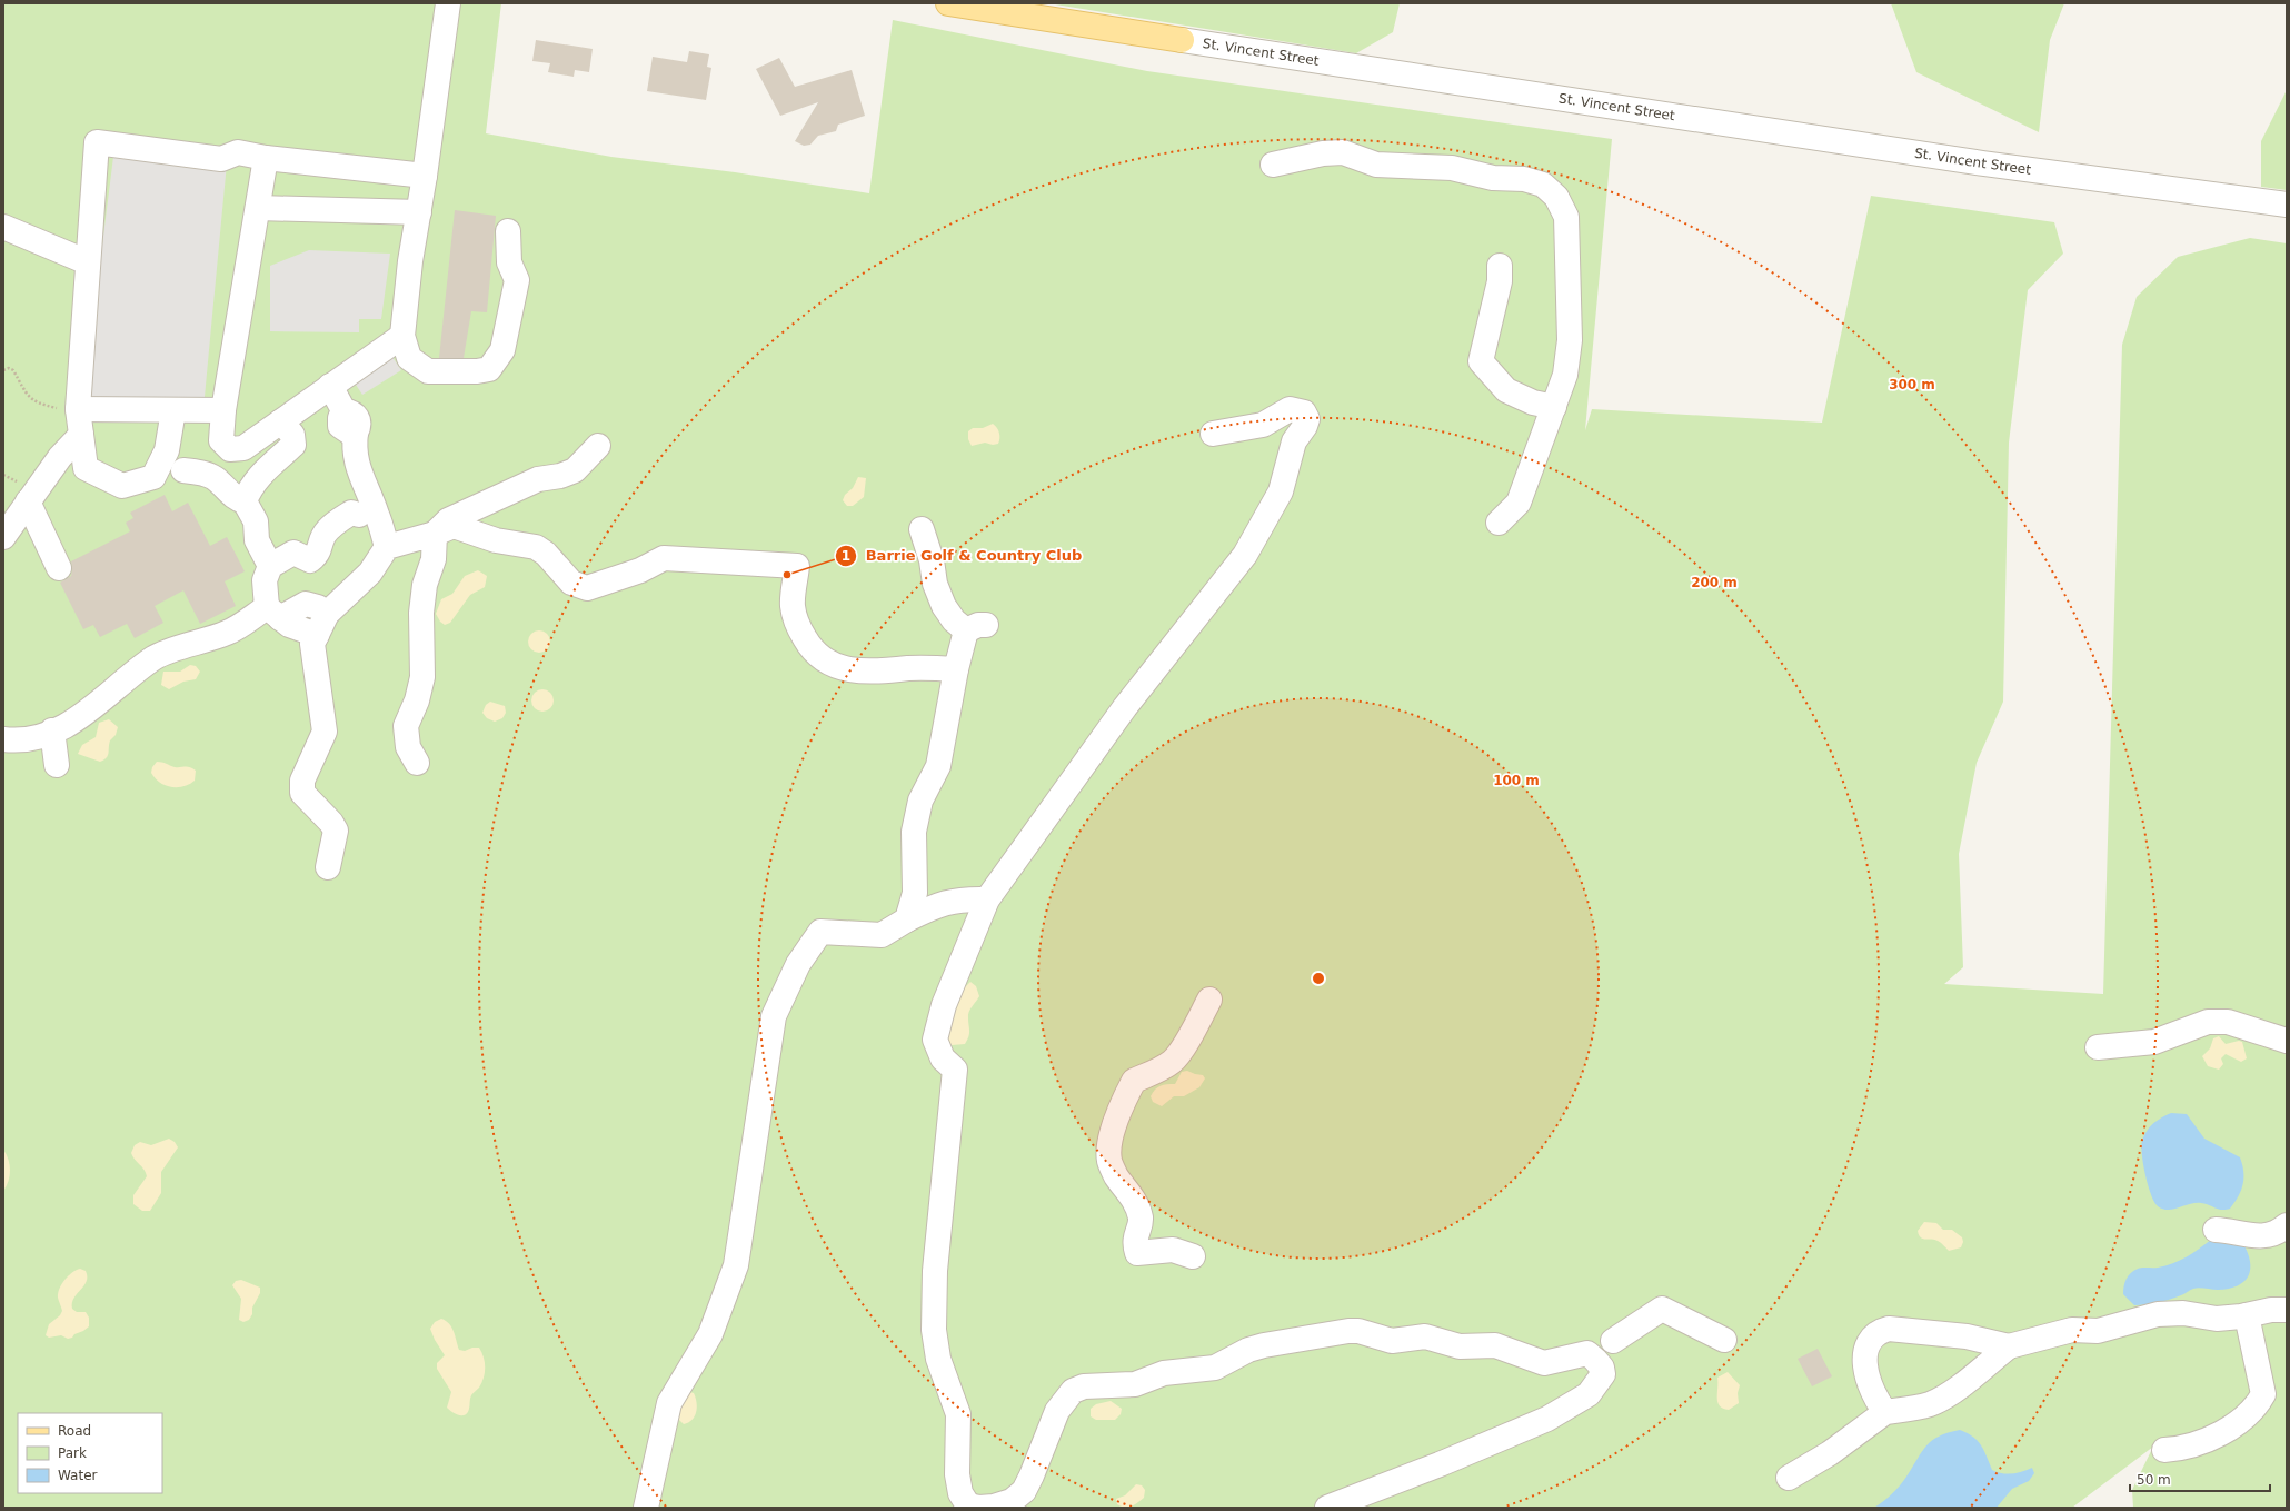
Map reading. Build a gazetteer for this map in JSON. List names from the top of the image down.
{
  "streets": {
    "main road": ["St. Vincent Street"]
  },
  "places": ["Barrie Golf & Country Club"],
  "legend": ["Road", "Park", "Water"],
  "scale_bar": "50 m",
  "rings": ["300 m", "200 m", "100 m"]
}
